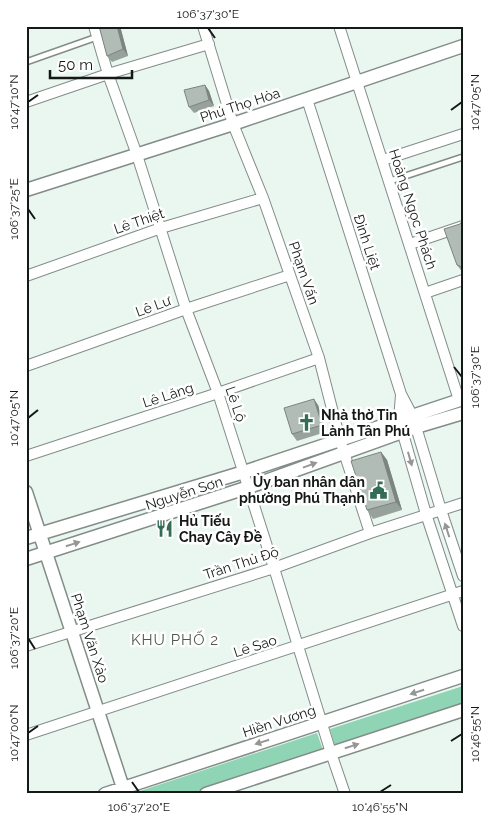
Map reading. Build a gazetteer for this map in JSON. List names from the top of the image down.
{
  "streets": {
    "street": [
      "Phú Thọ Hòa",
      "Hoàng Ngọc Phách",
      "Lê Thiệt",
      "Đinh Liệt",
      "Phạm Vấn",
      "Lê Lư",
      "Lê Lăng",
      "Lê Lộ",
      "Nguyễn Sơn",
      "Trần Thủ Độ",
      "Phạm Văn Xảo",
      "Lê Sao",
      "Hiền Vương"
    ]
  },
  "crossings": [
    ["Phú Thọ Hòa", "Hoàng Ngọc Phách"],
    ["Phú Thọ Hòa", "Đinh Liệt"],
    ["Phú Thọ Hòa", "Phạm Vấn"],
    ["Phú Thọ Hòa", "Lê Lộ"],
    ["Hoàng Ngọc Phách", "Nguyễn Sơn"],
    ["Lê Thiệt", "Phạm Vấn"],
    ["Lê Thiệt", "Lê Lộ"],
    ["Đinh Liệt", "Nguyễn Sơn"],
    ["Đinh Liệt", "Trần Thủ Độ"],
    ["Đinh Liệt", "Lê Sao"],
    ["Phạm Vấn", "Lê Lư"],
    ["Phạm Vấn", "Lê Lăng"],
    ["Phạm Vấn", "Nguyễn Sơn"],
    ["Phạm Vấn", "Trần Thủ Độ"],
    ["Lê Lư", "Lê Lộ"],
    ["Lê Lăng", "Lê Lộ"],
    ["Lê Lộ", "Nguyễn Sơn"],
    ["Lê Lộ", "Trần Thủ Độ"],
    ["Lê Lộ", "Lê Sao"],
    ["Lê Lộ", "Hiền Vương"],
    ["Nguyễn Sơn", "Phạm Văn Xảo"],
    ["Trần Thủ Độ", "Phạm Văn Xảo"],
    ["Phạm Văn Xảo", "Lê Sao"],
    ["Phạm Văn Xảo", "Hiền Vương"]
  ],
  "districts": ["KHU PHỐ 2"],
  "places": {
    "church": ["Nhà thờ Tin Lành Tân Phú"],
    "public building": ["Ủy ban nhân dân phường Phú Thạnh"],
    "restaurant": ["Hủ Tiếu Chay Cây Đề"]
  },
  "scale_bar": "50 m",
  "coordinates": [
    "106°37'30\"E",
    "10°47'10\"N",
    "10°47'05\"N",
    "106°37'25\"E",
    "106°37'20\"E",
    "10°47'00\"N",
    "10°46'55\"N"
  ]
}
